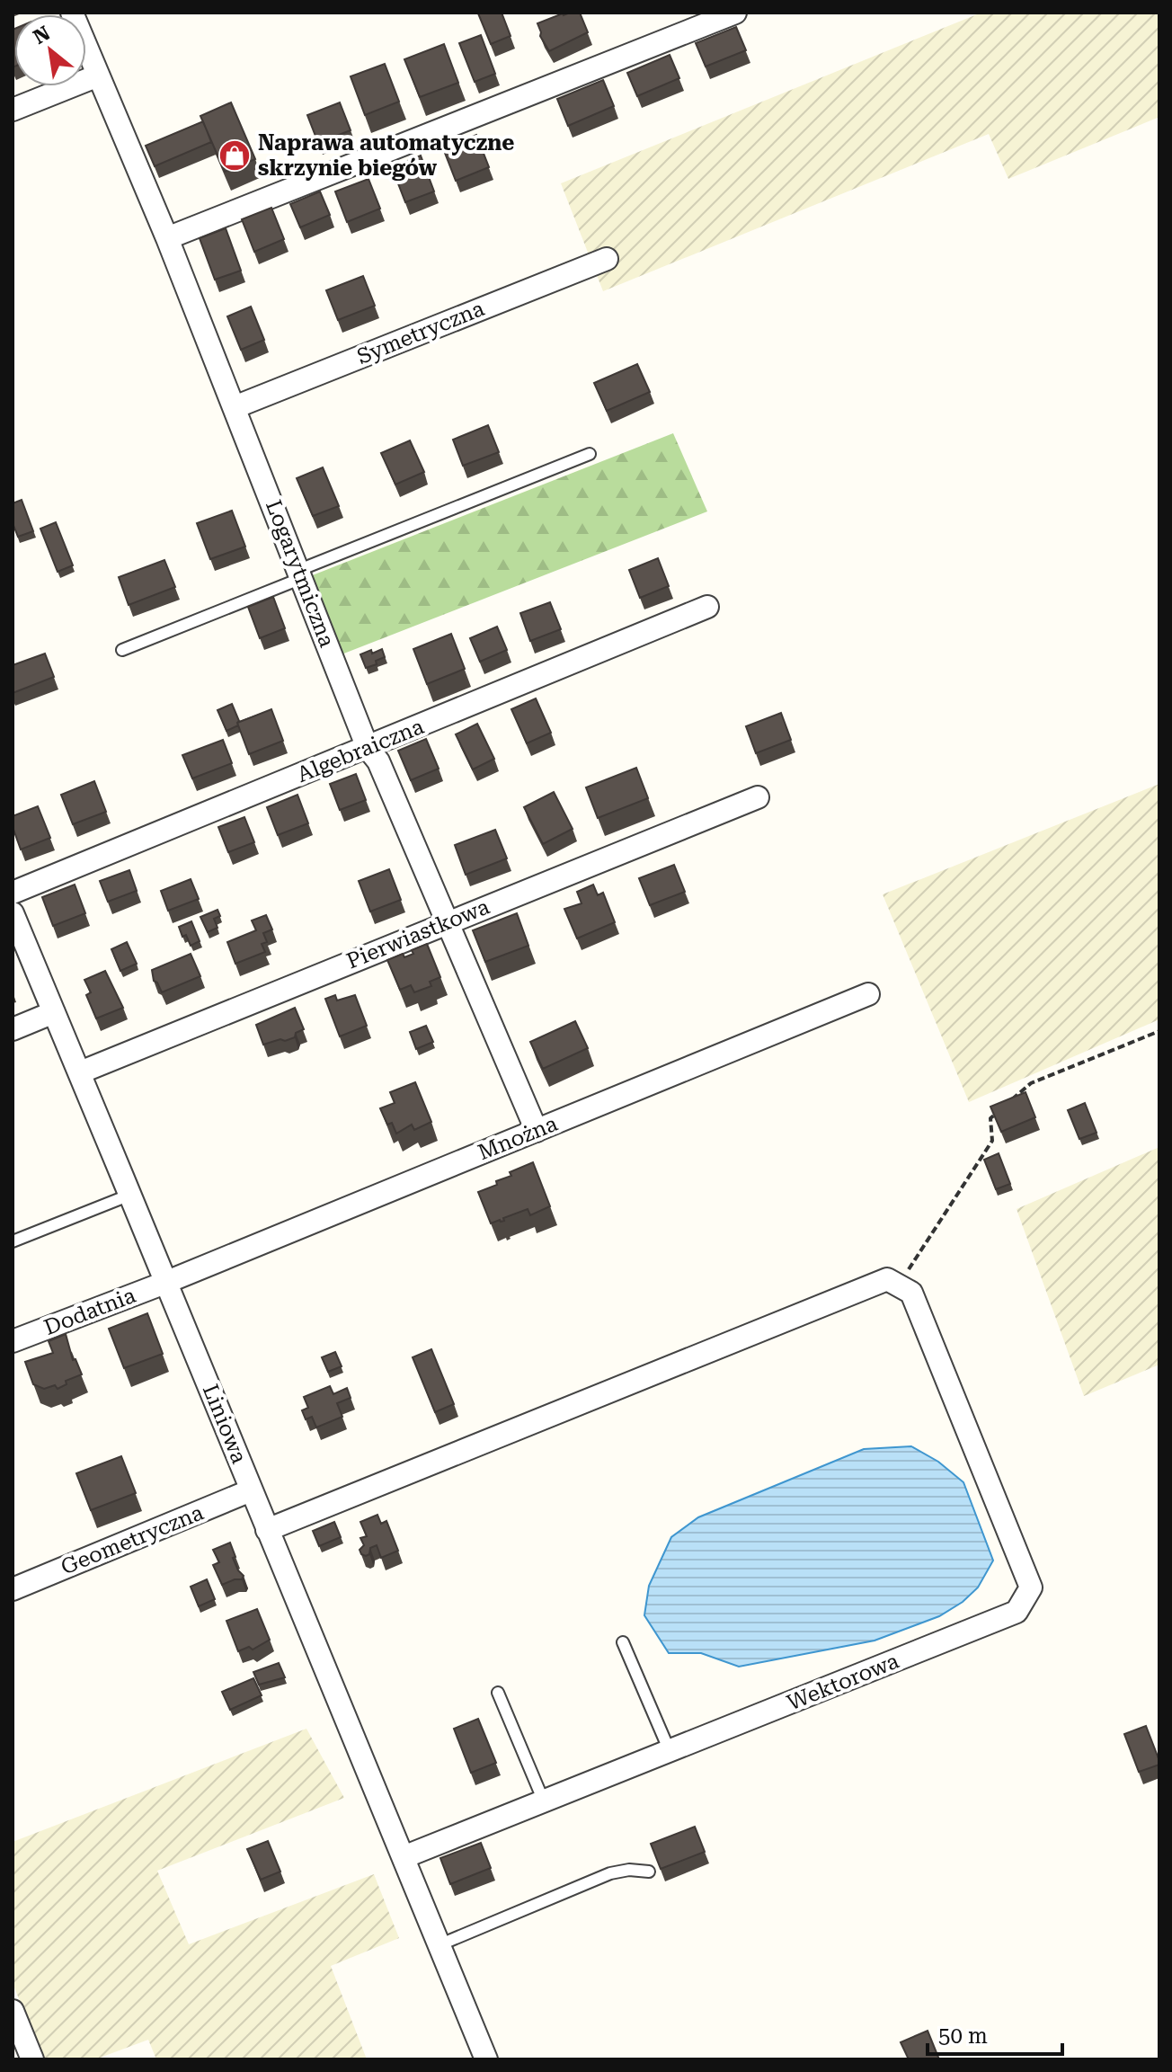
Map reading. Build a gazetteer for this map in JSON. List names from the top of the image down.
{
  "streets": {
    "street": [
      "Symetryczna",
      "Logarytmiczna",
      "Algebraiczna",
      "Pierwiastkowa",
      "Mnożna",
      "Dodatnia",
      "Liniowa",
      "Geometryczna",
      "Wektorowa"
    ]
  },
  "crossings": [
    ["Symetryczna", "Logarytmiczna"],
    ["Logarytmiczna", "Algebraiczna"],
    ["Logarytmiczna", "Pierwiastkowa"],
    ["Logarytmiczna", "Mnożna"],
    ["Pierwiastkowa", "Liniowa"],
    ["Mnożna", "Dodatnia"],
    ["Mnożna", "Liniowa"],
    ["Dodatnia", "Liniowa"],
    ["Liniowa", "Geometryczna"],
    ["Liniowa", "Wektorowa"]
  ],
  "places": {
    "shop": ["Naprawa automatyczne skrzynie biegów"]
  },
  "scale_bar": "50 m",
  "north": "top left"
}
